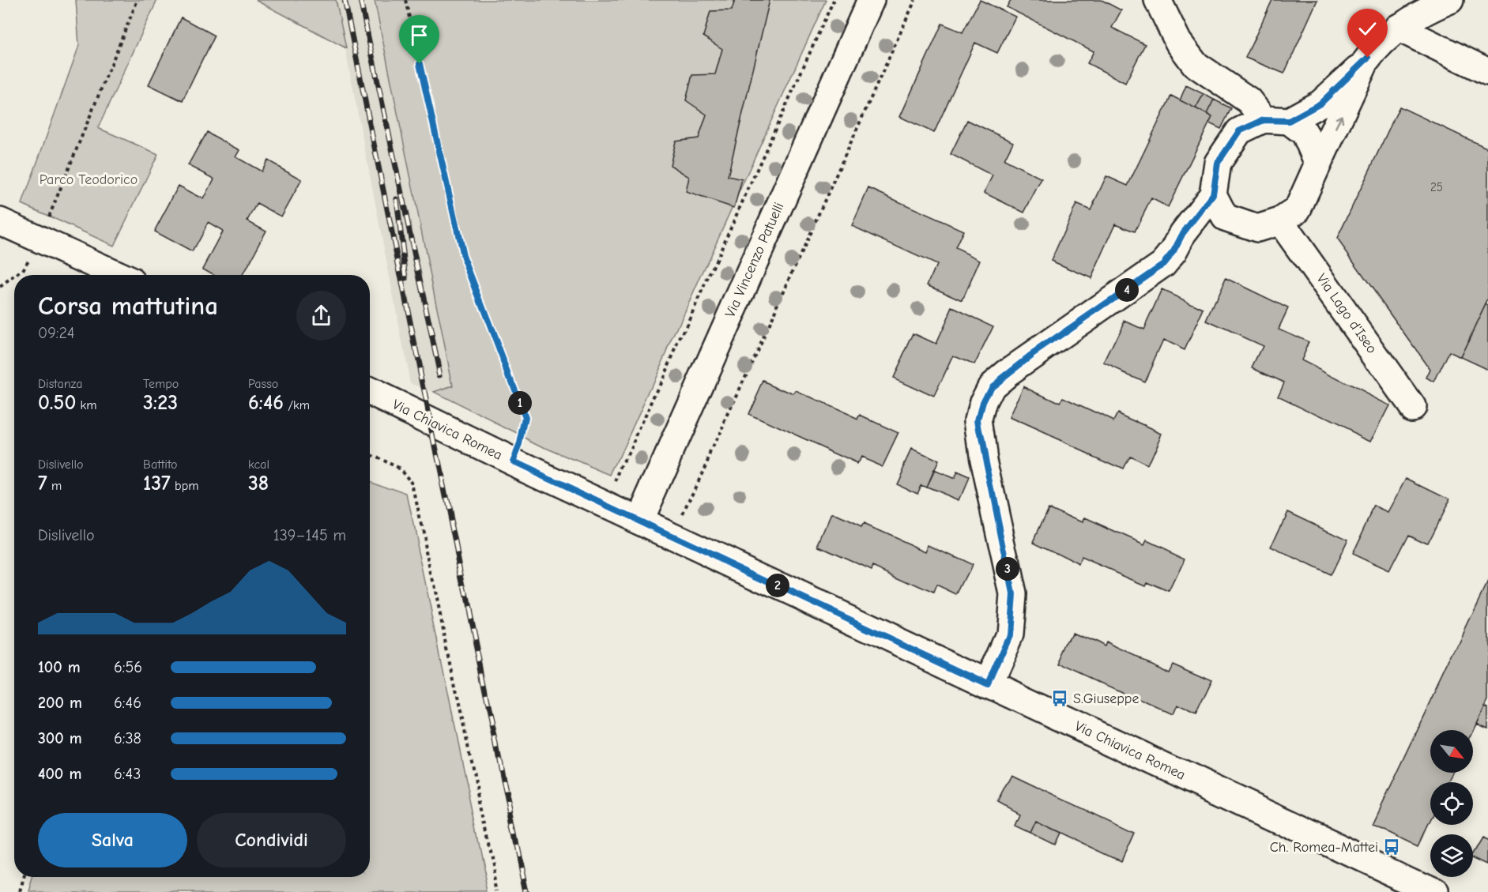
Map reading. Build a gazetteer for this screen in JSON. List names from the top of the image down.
{
  "streets": {
    "street": ["Via Vincenzo Patuelli", "Via Lago d'Iseo", "Via Chiavica Romea"]
  },
  "crossings": [
    ["Via Vincenzo Patuelli", "Via Chiavica Romea"]
  ],
  "parks": ["Parco Teodorico"],
  "places": {
    "bus stop": ["S.Giuseppe", "Ch. Romea-Mattei"]
  },
  "house_numbers": ["25"],
  "north": "bottom right",
  "page": {
    "heading": ["Corsa mattutina", "09:24"],
    "pins": [
      "4",
      "1",
      "3",
      "2"
    ],
    "stats": [
      ["Distanza", "0.50 km"],
      ["Tempo", "3:23"],
      ["Passo", "6:46 /km"],
      ["Dislivello", "7 m"],
      ["Battito", "137 bpm"],
      ["kcal", "38"]
    ],
    "chart": ["Dislivello", "139–145 m"],
    "list": [
      {
        "name": "100 m",
        "note": "6:56"
      },
      {
        "name": "200 m",
        "note": "6:46"
      },
      {
        "name": "300 m",
        "note": "6:38"
      },
      {
        "name": "400 m",
        "note": "6:43"
      }
    ],
    "buttons": ["Salva", "Condividi"]
  }
}
